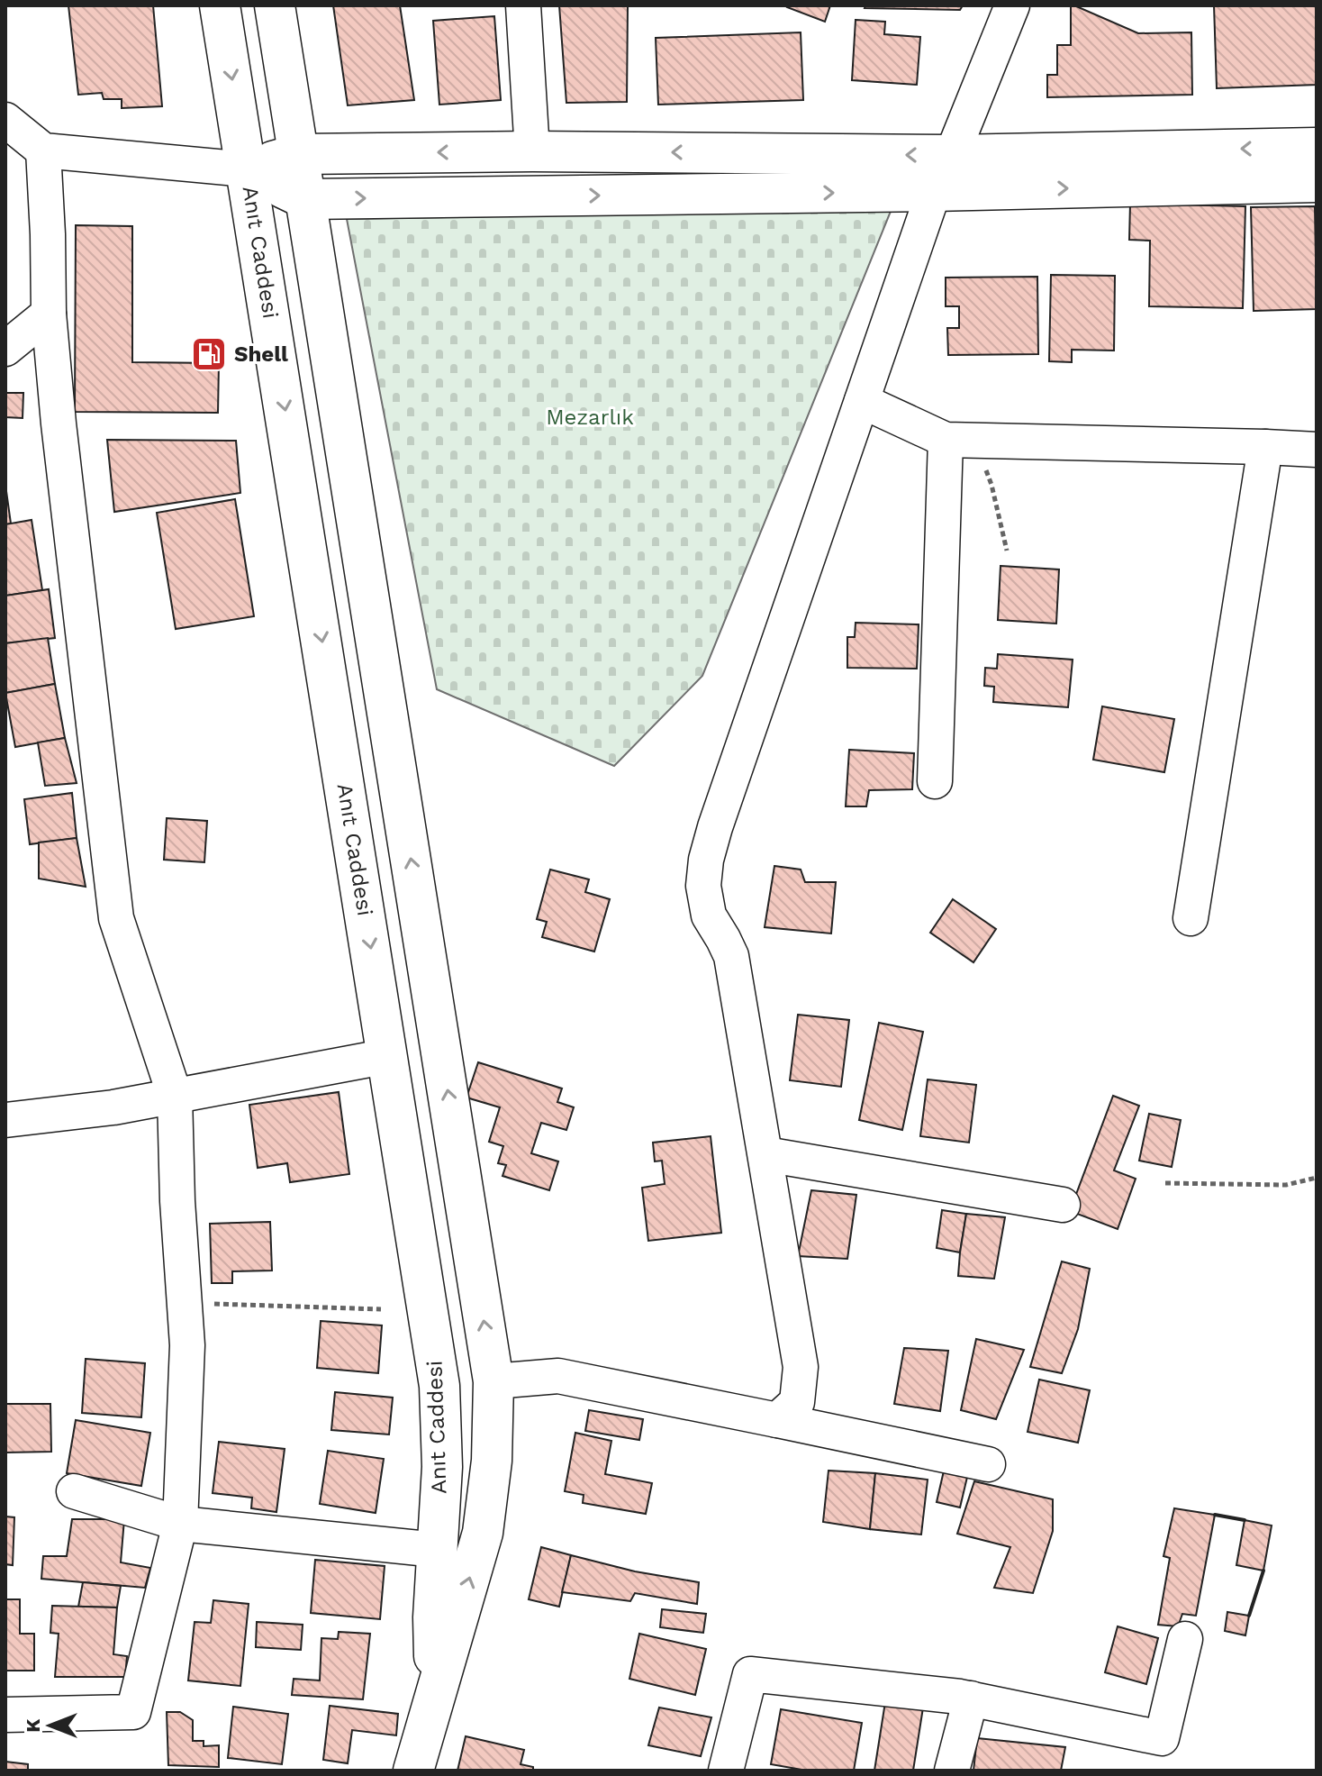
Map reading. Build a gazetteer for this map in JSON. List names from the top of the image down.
{
  "streets": {
    "main road": ["Anıt Caddesi"]
  },
  "parks": ["Mezarlık"],
  "places": {
    "fuel station": ["Shell"]
  },
  "north": "left"
}
